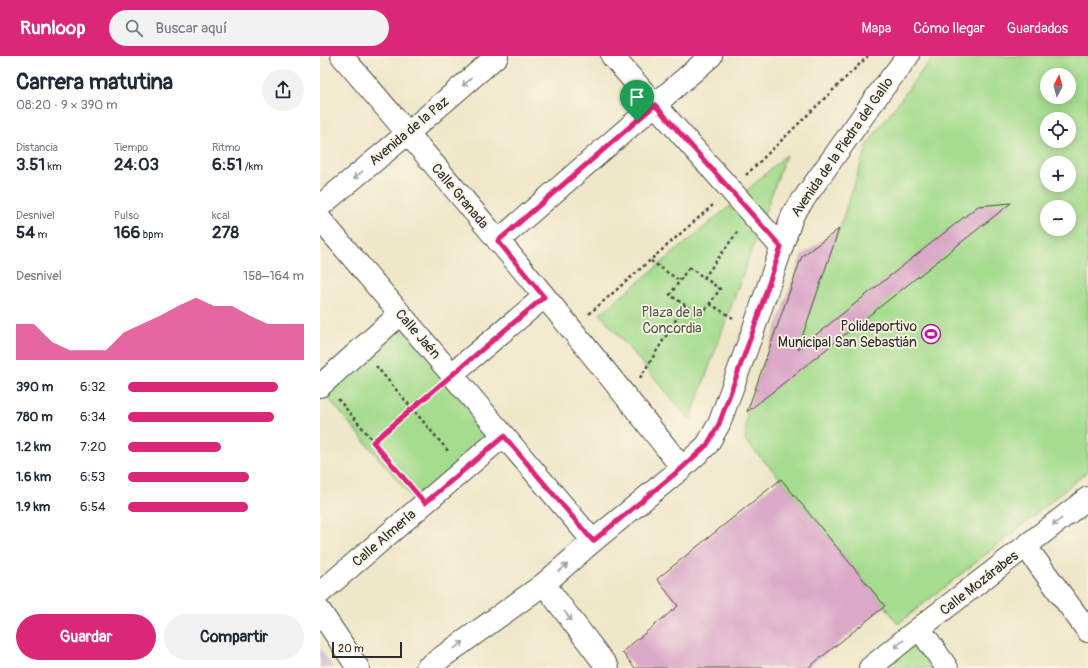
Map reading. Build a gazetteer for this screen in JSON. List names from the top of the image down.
{
  "streets": {
    "street": [
      "Avenida de la Paz",
      "Avenida de la Piedra del Gallo",
      "Calle Granada",
      "Calle Jaén",
      "Calle Almería",
      "Calle Mozárabes"
    ]
  },
  "crossings": [
    ["Avenida de la Paz", "Calle Granada"],
    ["Avenida de la Piedra del Gallo", "Calle Granada"],
    ["Avenida de la Piedra del Gallo", "Calle Jaén"],
    ["Calle Jaén", "Calle Almería"]
  ],
  "one_way": ["Calle Mozárabes"],
  "parks": ["Plaza de la Concordia"],
  "places": {
    "sports": ["Polideportivo Municipal San Sebastián"]
  },
  "scale_bar": "20 m",
  "north": "top",
  "page": {
    "header": "Runloop",
    "search": "Buscar aquí",
    "nav": ["Mapa", "Cómo llegar", "Guardados"],
    "heading": ["Carrera matutina", "08:20 · 9 × 390 m"],
    "map_buttons": ["+", "−"],
    "stats": [
      ["Distancia", "3.51 km"],
      ["Tiempo", "24:03"],
      ["Ritmo", "6:51 /km"],
      ["Desnivel", "54 m"],
      ["Pulso", "166 bpm"],
      ["kcal", "278"]
    ],
    "chart": ["Desnivel", "158–164 m"],
    "list": [
      {
        "name": "390 m",
        "note": "6:32"
      },
      {
        "name": "780 m",
        "note": "6:34"
      },
      {
        "name": "1.2 km",
        "note": "7:20"
      },
      {
        "name": "1.6 km",
        "note": "6:53"
      },
      {
        "name": "1.9 km",
        "note": "6:54"
      }
    ],
    "buttons": ["Guardar", "Compartir"],
    "scale": "20 m"
  }
}
